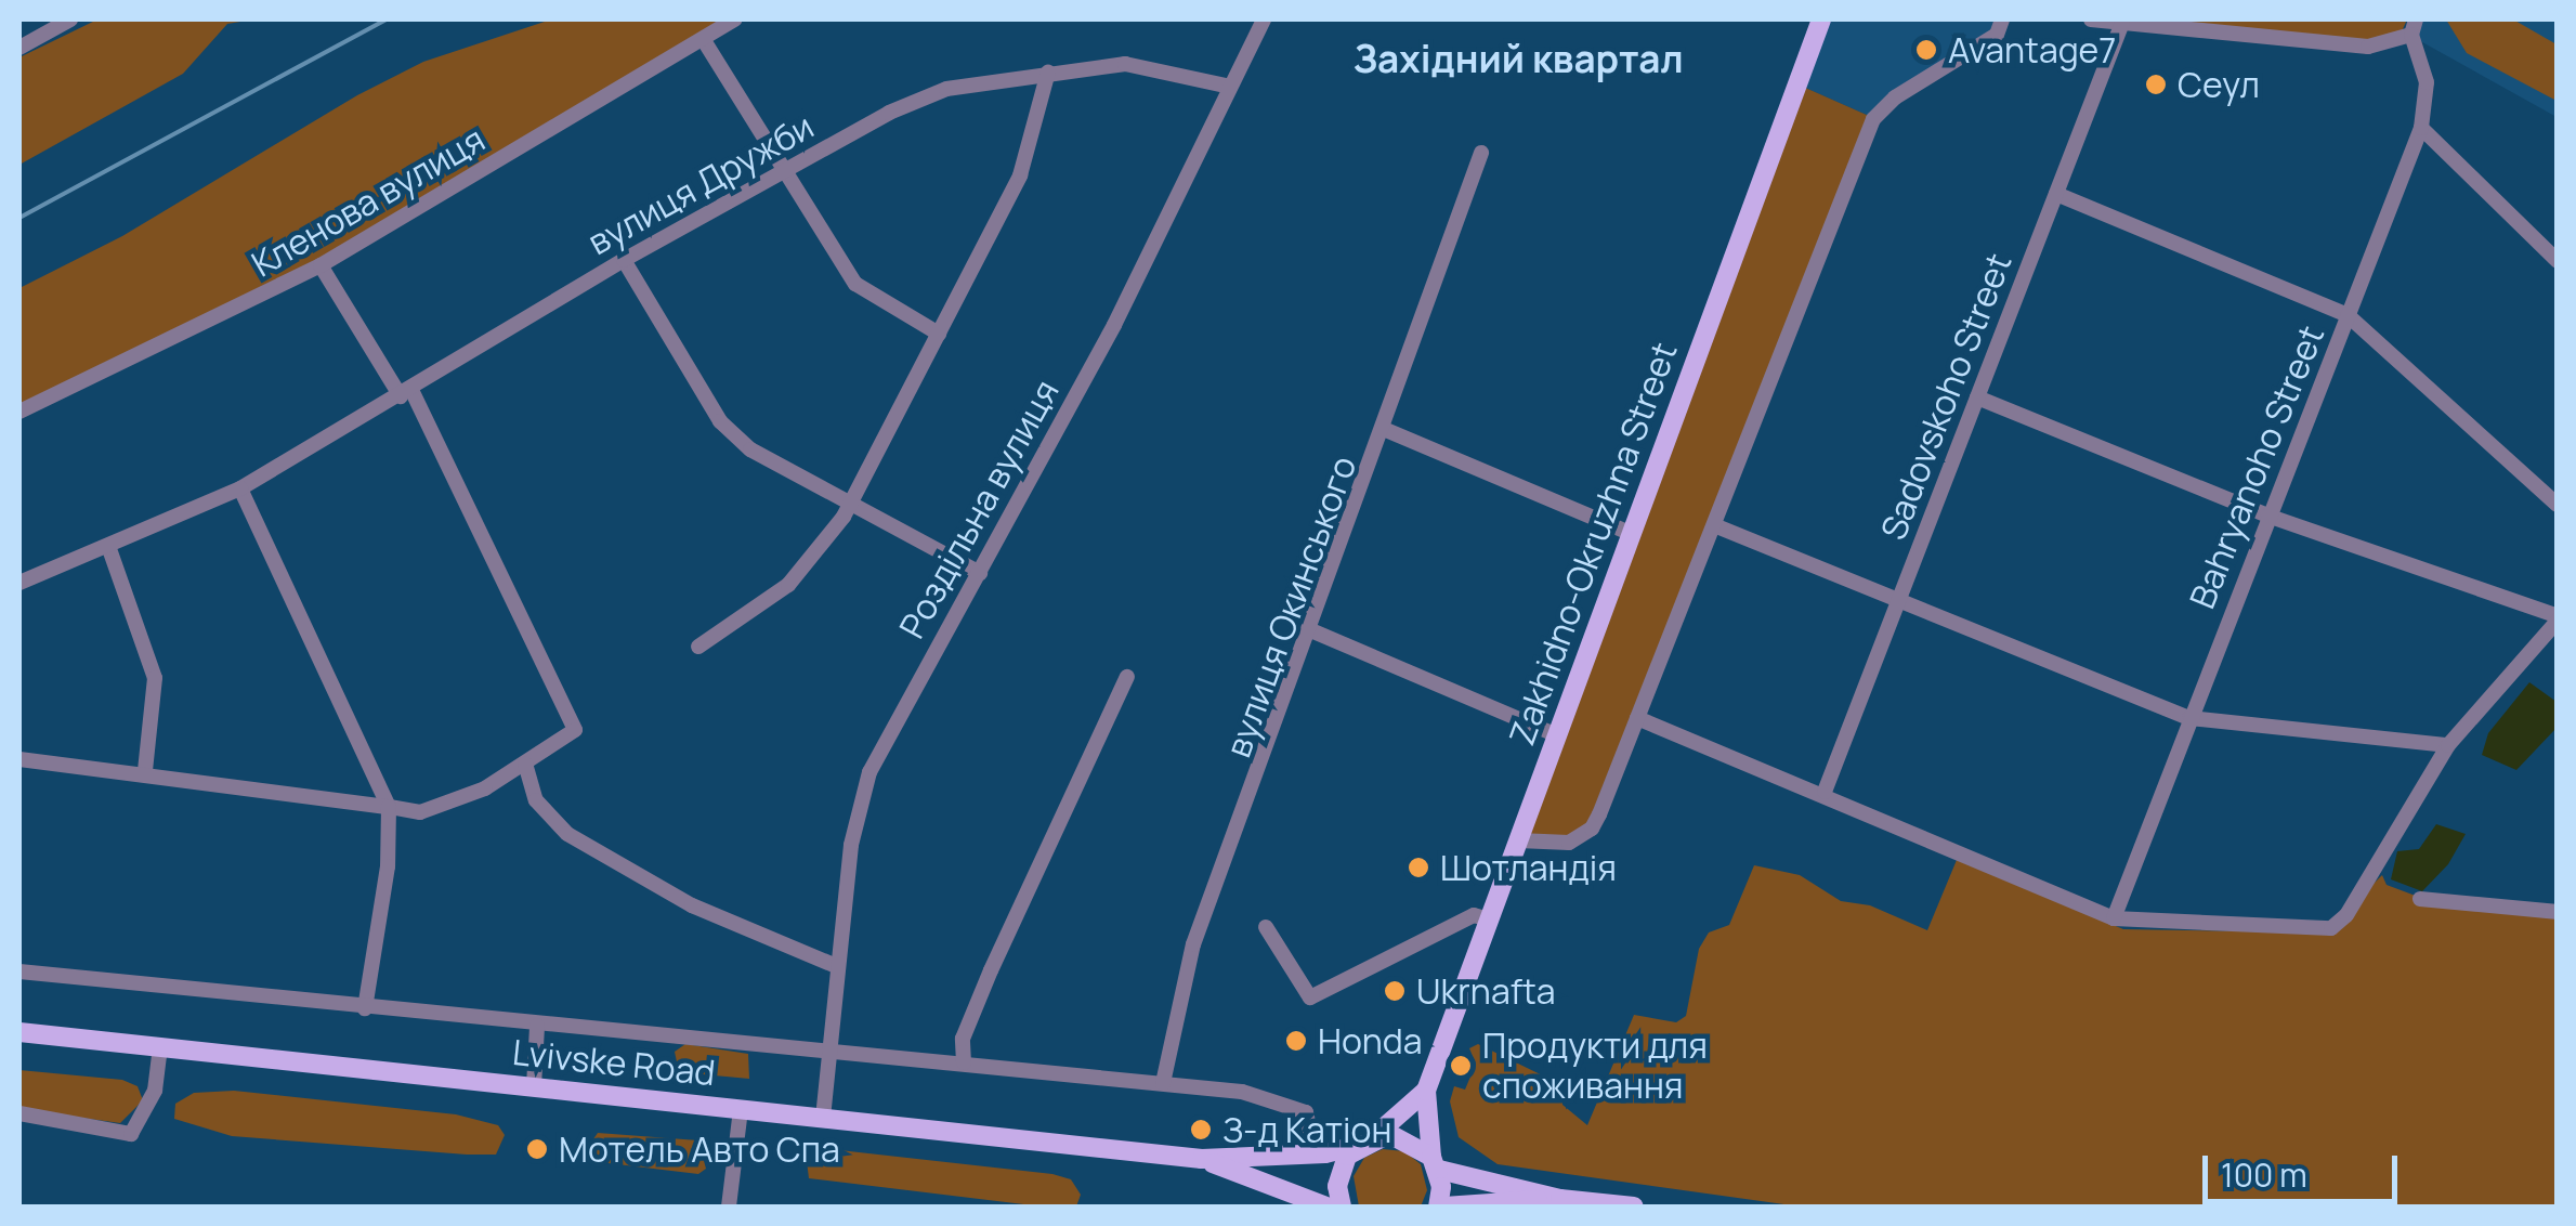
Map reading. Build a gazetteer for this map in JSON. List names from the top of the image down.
{
  "streets": {
    "main road": ["Zakhidno-Okruzhna Street", "Lvivske Road"],
    "street": [
      "вулиця Дружби",
      "Кленова вулиця",
      "Sadovskoho Street",
      "Bahryanoho Street",
      "Роздільна вулиця",
      "вулиця Окинського"
    ]
  },
  "crossings": [
    ["вулиця Дружби", "Роздільна вулиця"],
    ["Роздільна вулиця", "Lvivske Road"],
    ["Zakhidno-Okruzhna Street", "Lvivske Road"]
  ],
  "districts": ["Західний квартал"],
  "places": [
    "Avantage7",
    "Сеул",
    "Шотландія",
    "Ukrnafta",
    "Honda",
    "Продукти для споживання",
    "З-д Катіон",
    "Мотель Авто Спа"
  ],
  "scale_bar": "100 m"
}
